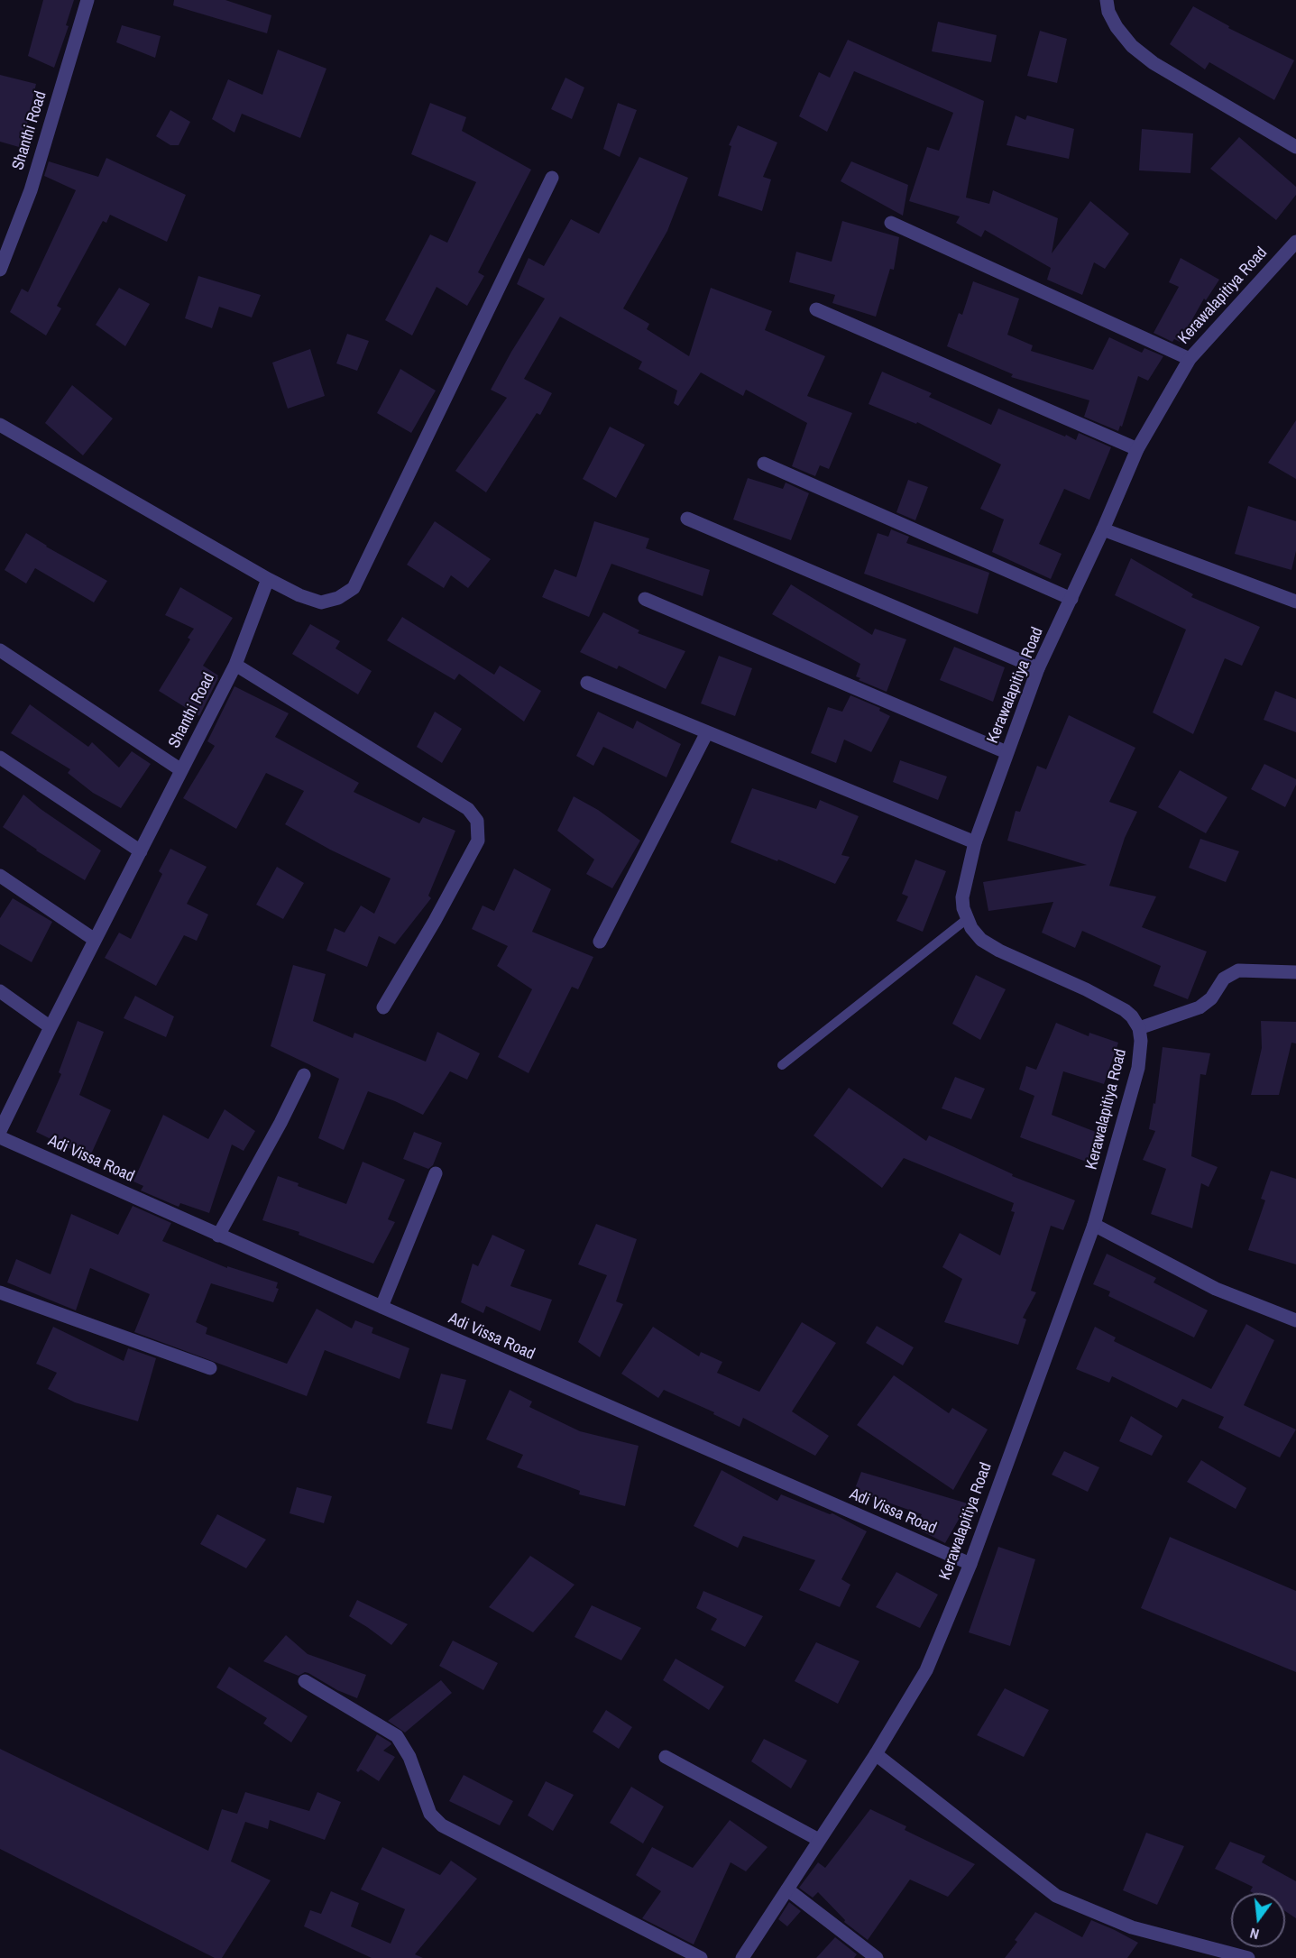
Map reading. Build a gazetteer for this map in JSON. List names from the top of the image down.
{
  "streets": {
    "street": ["Shanthi Road", "Kerawalapitiya Road", "Adi Vissa Road"]
  },
  "crossings": [
    ["Kerawalapitiya Road", "Adi Vissa Road"]
  ],
  "north": "bottom"
}
